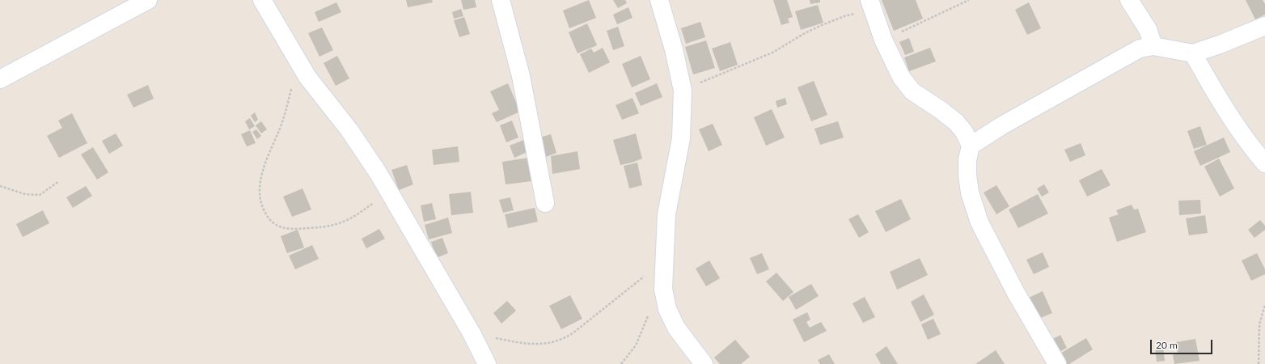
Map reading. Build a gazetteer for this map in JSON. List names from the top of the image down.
{
  "scale_bar": "20 m"
}
